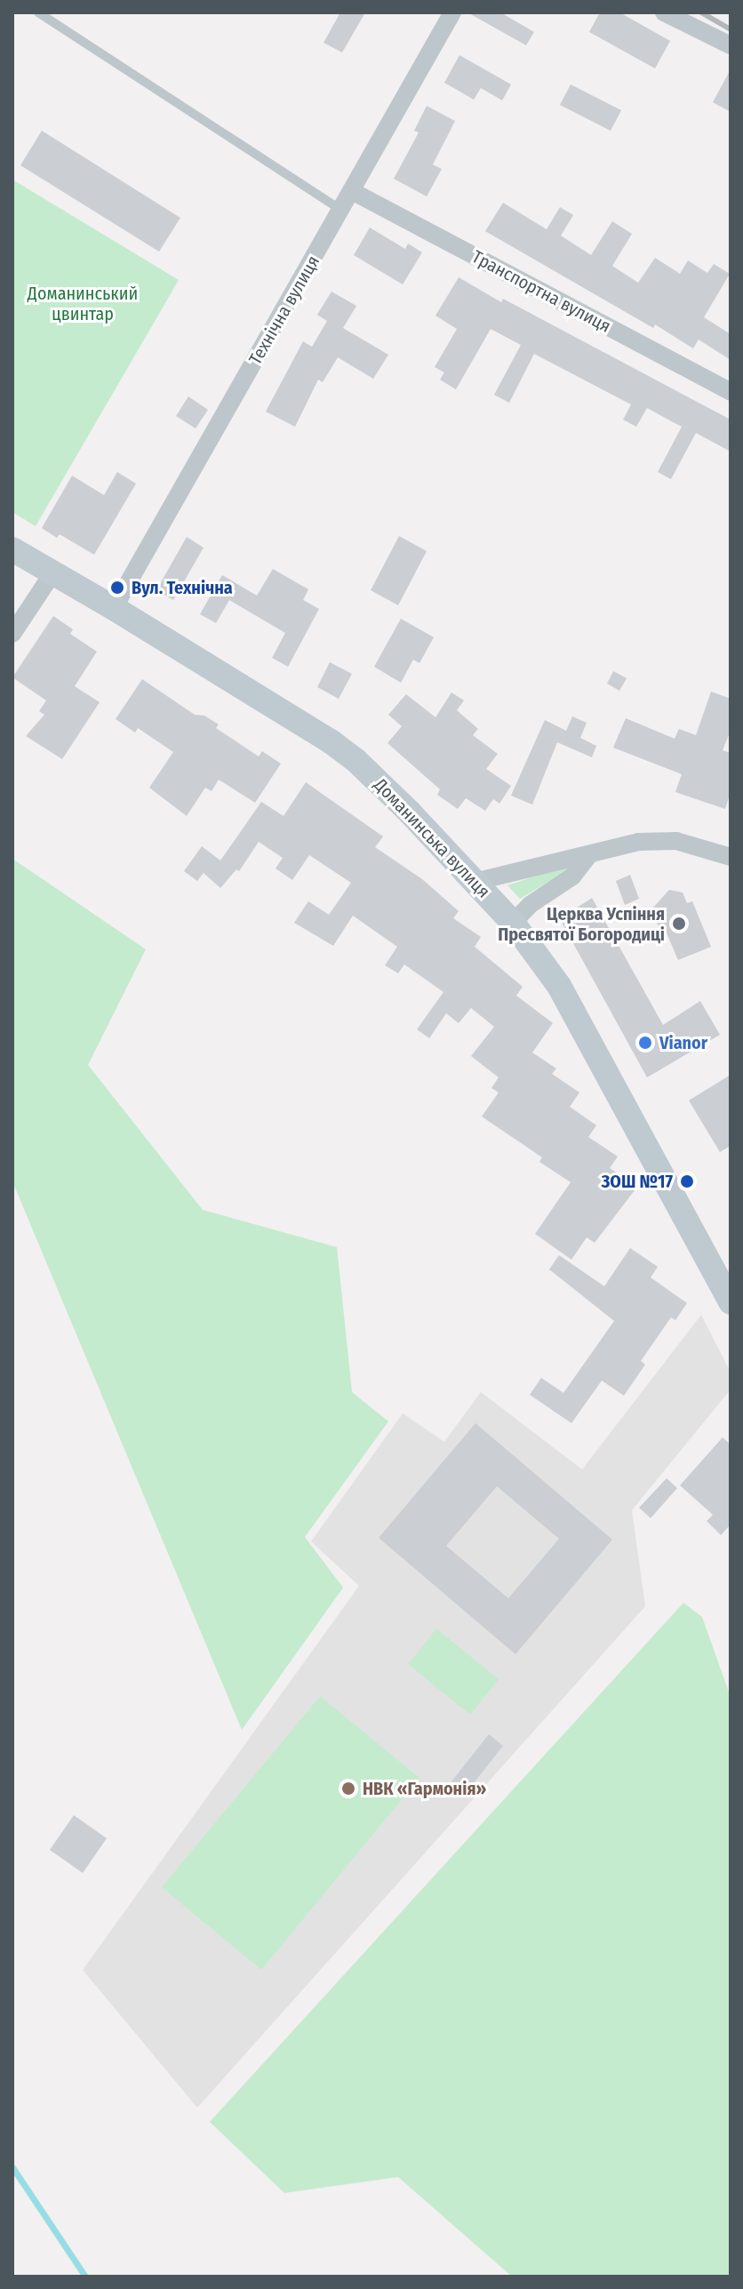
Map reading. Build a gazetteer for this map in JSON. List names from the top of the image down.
{
  "streets": {
    "main road": ["Доманинська вулиця"],
    "street": ["Транспортна вулиця", "Технічна вулиця"]
  },
  "crossings": [
    ["Транспортна вулиця", "Технічна вулиця"],
    ["Технічна вулиця", "Доманинська вулиця"]
  ],
  "parks": ["Доманинський цвинтар"],
  "places": [
    "Вул. Технічна",
    "Церква Успіння Пресвятої Богородиці",
    "Vianor",
    "ЗОШ №17",
    "НВК «Гармонія»"
  ]
}
